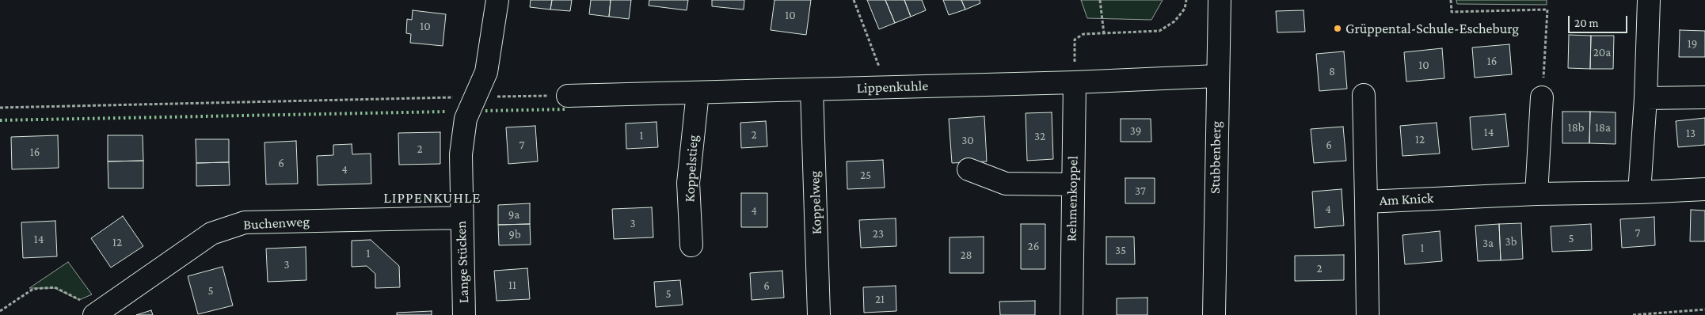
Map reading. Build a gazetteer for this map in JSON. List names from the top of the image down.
{
  "streets": {
    "street": [
      "Lippenkuhle",
      "Stubbenberg",
      "Koppelstieg",
      "Rehmenkoppel",
      "Am Knick",
      "Koppelweg",
      "Buchenweg",
      "Lange Stücken"
    ]
  },
  "crossings": [
    ["Lippenkuhle", "Stubbenberg"],
    ["Lippenkuhle", "Koppelstieg"],
    ["Lippenkuhle", "Rehmenkoppel"],
    ["Lippenkuhle", "Koppelweg"],
    ["Buchenweg", "Lange Stücken"]
  ],
  "districts": ["LIPPENKUHLE"],
  "places": ["Grüppental-Schule-Escheburg"],
  "house_numbers": [
    "10",
    "10",
    "19",
    "20a",
    "16",
    "10",
    "8",
    "18b",
    "18a",
    "39",
    "14",
    "13",
    "2",
    "1",
    "32",
    "12",
    "30",
    "7",
    "6",
    "2",
    "16",
    "6",
    "4",
    "25",
    "37",
    "4",
    "4",
    "9a",
    "3",
    "7",
    "23",
    "9b",
    "5",
    "14",
    "3b",
    "12",
    "3a",
    "26",
    "1",
    "35",
    "1",
    "28",
    "3",
    "2",
    "11",
    "6",
    "5",
    "5",
    "21"
  ],
  "scale_bar": "20 m"
}
